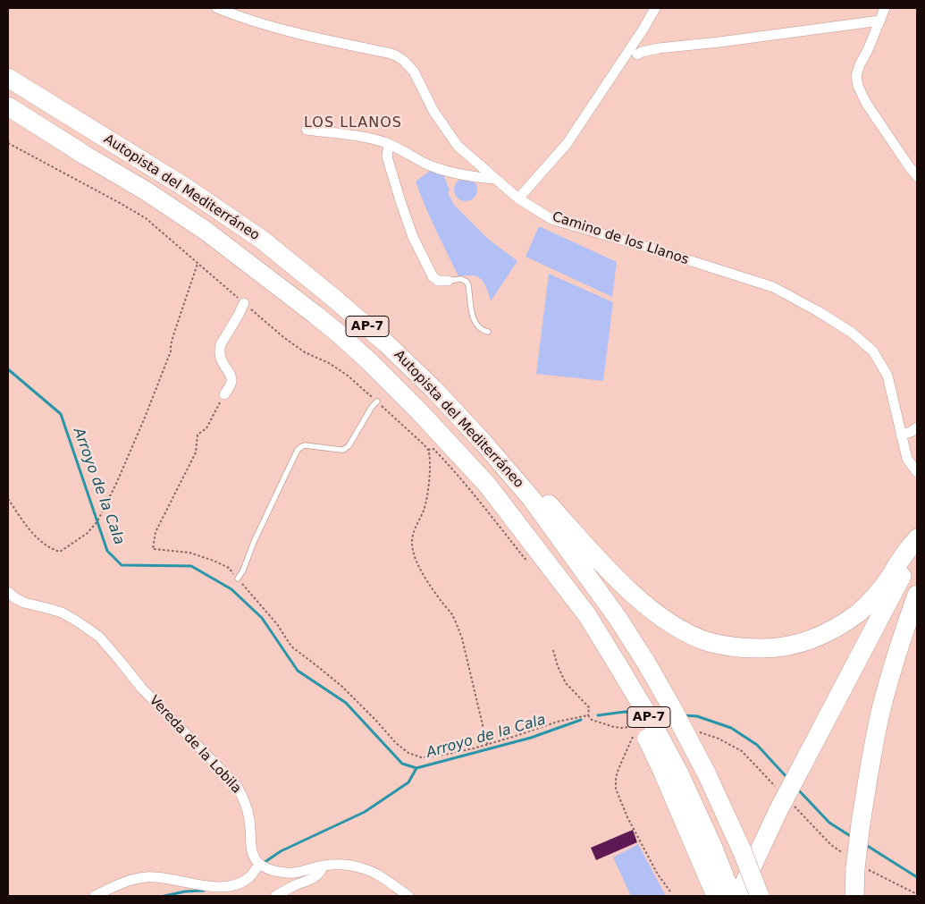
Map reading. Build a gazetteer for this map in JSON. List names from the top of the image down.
{
  "streets": {
    "highway": ["Autopista del Mediterráneo", "AP-7"],
    "street": ["Camino de los Llanos", "Vereda de la Lobila"]
  },
  "districts": ["LOS LLANOS"],
  "water": ["Arroyo de la Cala"]
}
